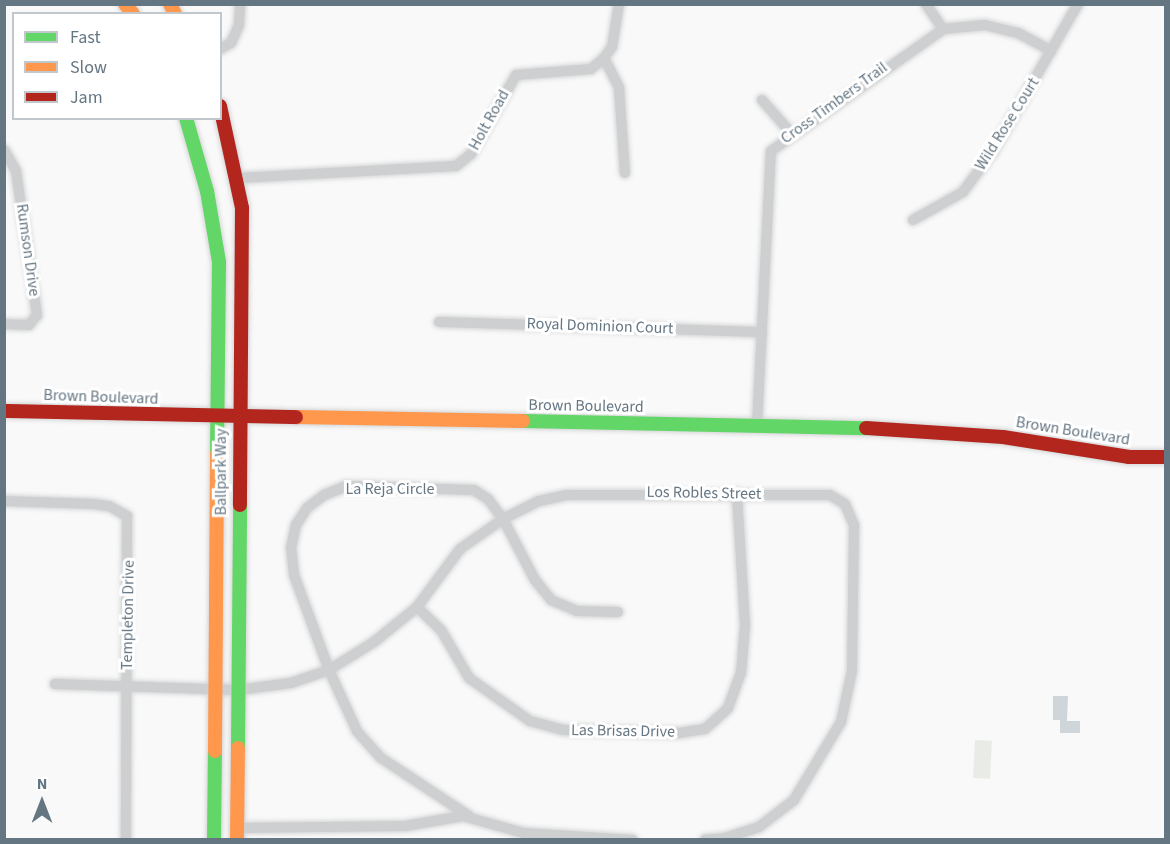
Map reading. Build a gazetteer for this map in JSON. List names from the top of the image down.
{
  "streets": {
    "main road": ["Brown Boulevard", "Ballpark Way"],
    "street": [
      "Cross Timbers Trail",
      "Holt Road",
      "Wild Rose Court",
      "Rumson Drive",
      "Royal Dominion Court",
      "La Reja Circle",
      "Los Robles Street",
      "Templeton Drive",
      "Las Brisas Drive"
    ]
  },
  "crossings": [
    ["Cross Timbers Trail", "Wild Rose Court"],
    ["Cross Timbers Trail", "Royal Dominion Court"],
    ["Cross Timbers Trail", "Brown Boulevard"],
    ["Holt Road", "Ballpark Way"],
    ["Brown Boulevard", "Ballpark Way"],
    ["Ballpark Way", "Los Robles Street"],
    ["La Reja Circle", "Los Robles Street"],
    ["Los Robles Street", "Templeton Drive"],
    ["Los Robles Street", "Las Brisas Drive"]
  ],
  "legend": ["Fast", "Slow", "Jam"],
  "north": "top"
}
